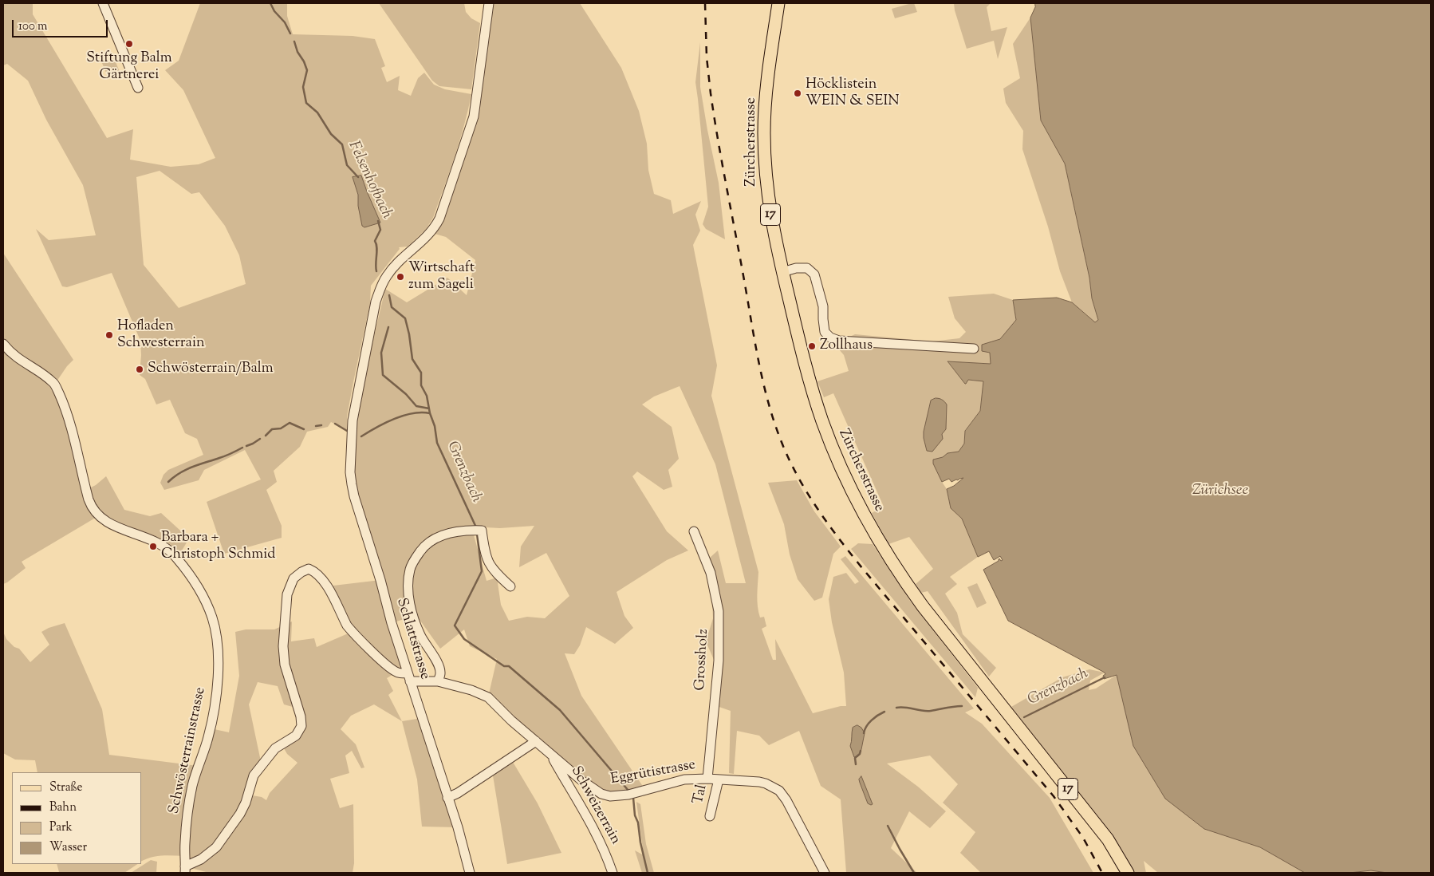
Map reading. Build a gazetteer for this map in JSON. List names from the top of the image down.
{
  "streets": {
    "main road": ["Zürcherstrasse", "17"],
    "street": [
      "Schlattstrasse",
      "Grossholz",
      "Schwösterrainstrasse",
      "Eggrütistrasse",
      "Tal",
      "Schweizerrain"
    ]
  },
  "crossings": [
    ["Schlattstrasse", "Eggrütistrasse"],
    ["Grossholz", "Eggrütistrasse"],
    ["Eggrütistrasse", "Tal"],
    ["Eggrütistrasse", "Schweizerrain"]
  ],
  "water": ["Felsenhofbach", "Grenzbach", "Zürichsee"],
  "places": [
    "Stiftung Balm Gärtnerei",
    "Höcklistein WEIN & SEIN",
    "Wirtschaft zum Sageli",
    "Hofladen Schwesterrain",
    "Zollhaus",
    "Schwösterrain/Balm",
    "Barbara + Christoph Schmid"
  ],
  "legend": [
    "Straße",
    "Bahn",
    "Park",
    "Wasser"
  ],
  "scale_bar": "100 m"
}
